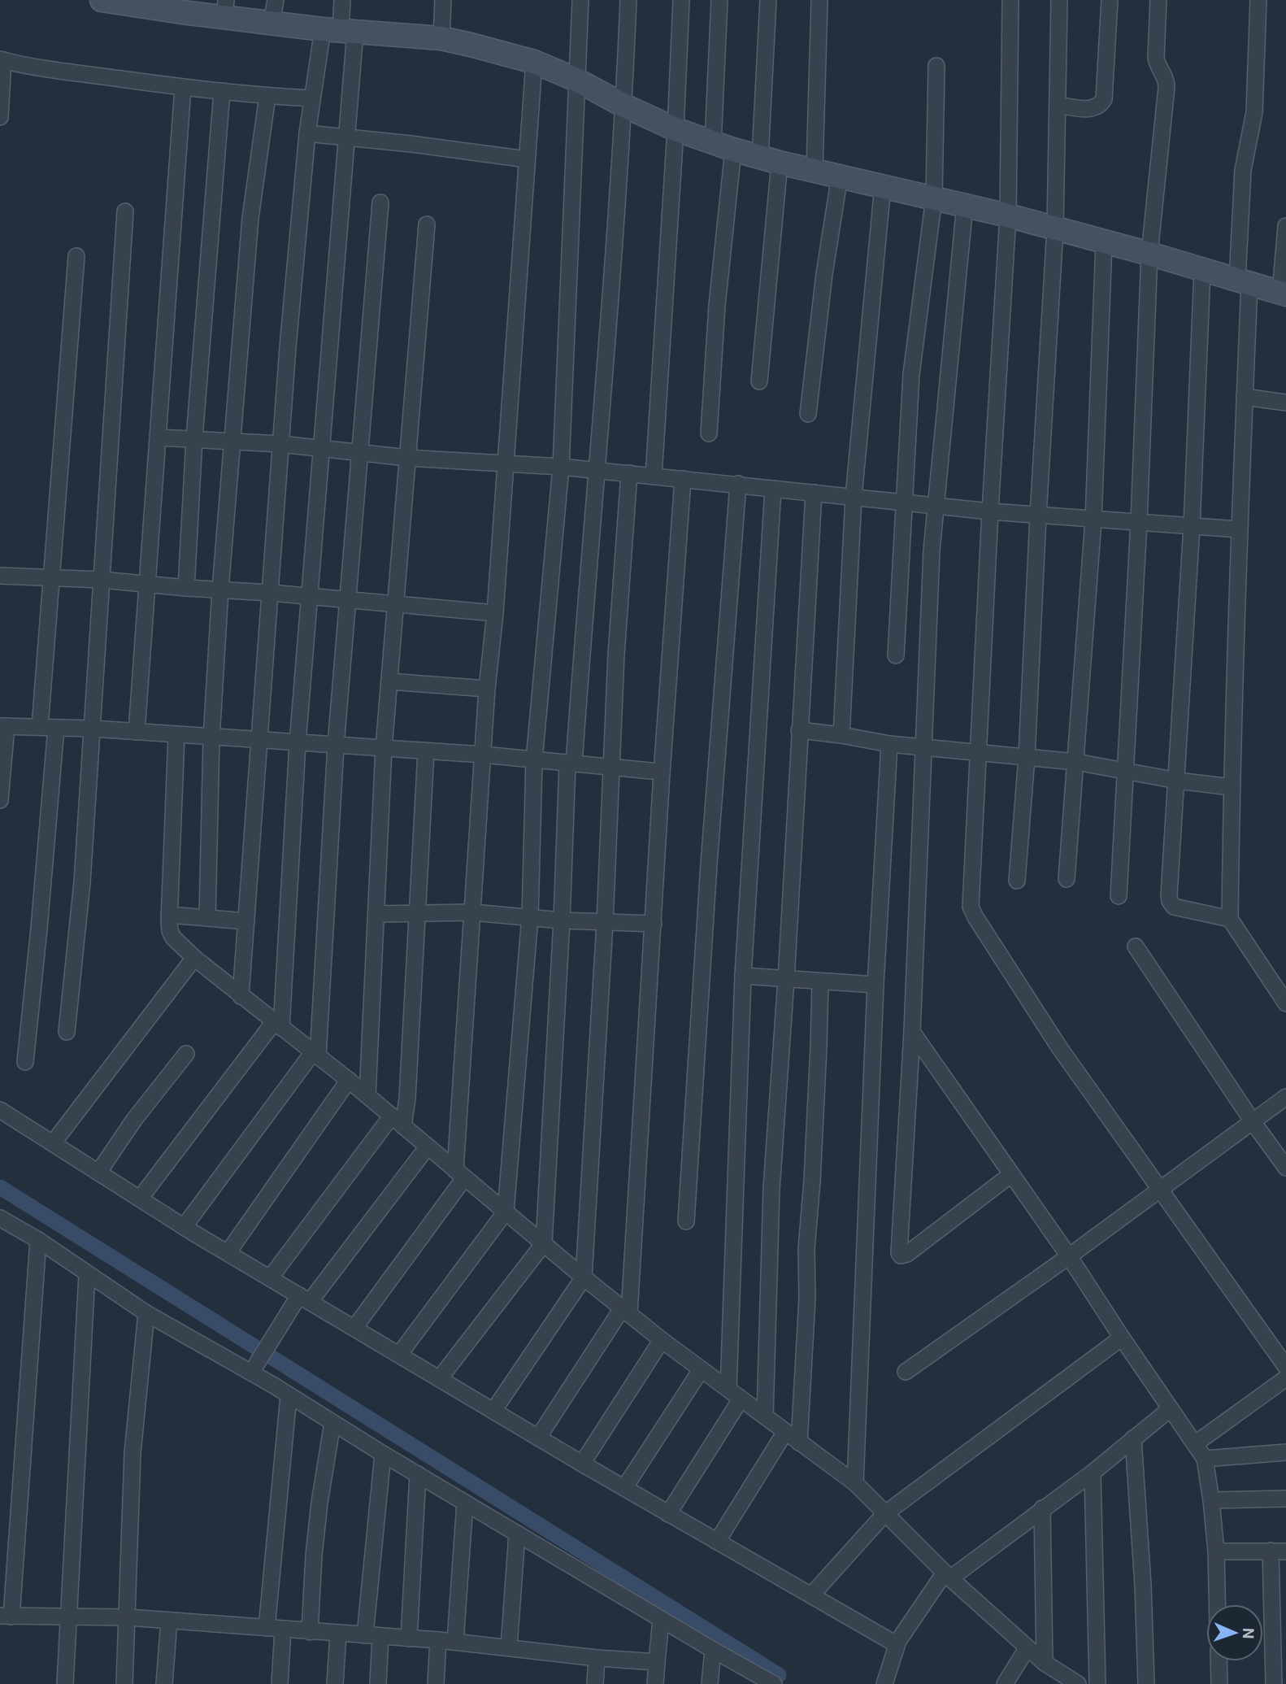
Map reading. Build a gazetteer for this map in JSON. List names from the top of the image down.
{
  "north": "right"
}
